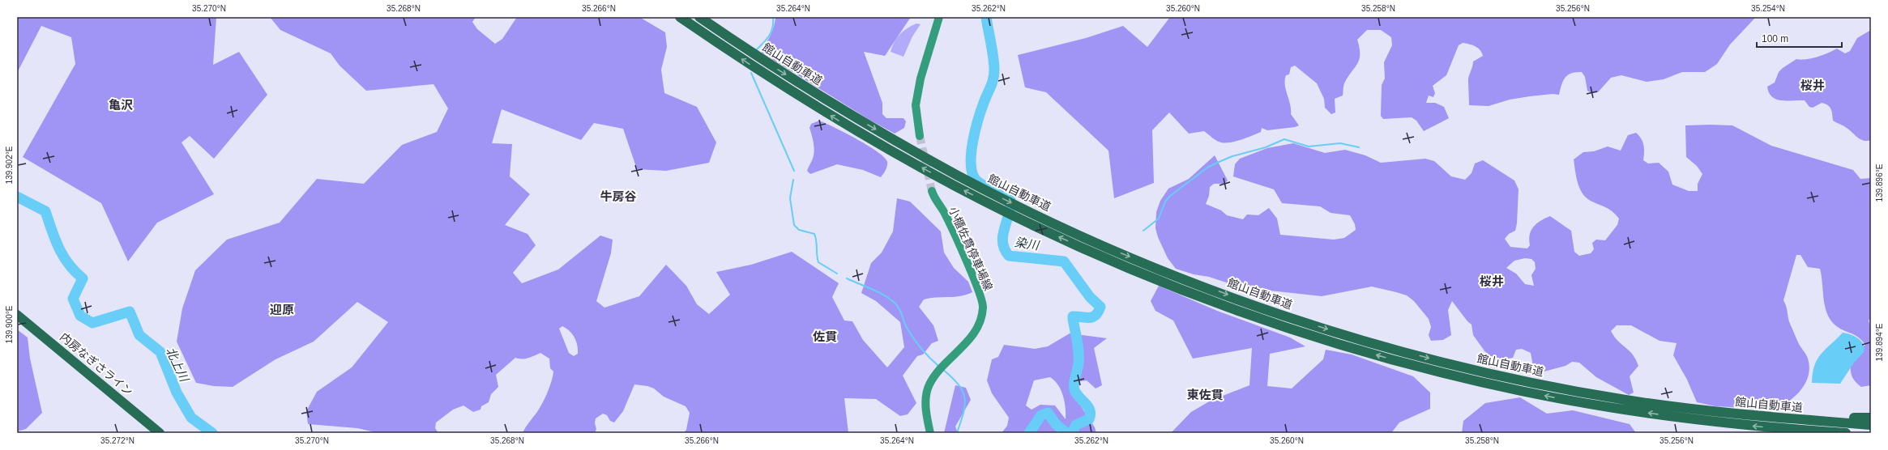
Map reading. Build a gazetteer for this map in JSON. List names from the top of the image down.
{
  "streets": {
    "highway": ["館山自動車道", "内房なぎさライン"],
    "main road": ["小櫃佐貫停車場線"]
  },
  "districts": [
    "桜井",
    "亀沢",
    "牛房谷",
    "桜井",
    "迎原",
    "佐貫",
    "東佐貫"
  ],
  "water": ["染川", "北上川"],
  "scale_bar": "100 m",
  "coordinates": [
    "35.270°N",
    "35.268°N",
    "35.266°N",
    "35.264°N",
    "35.262°N",
    "35.260°N",
    "35.258°N",
    "35.256°N",
    "35.254°N",
    "139.902°E",
    "139.896°E",
    "139.900°E",
    "139.894°E",
    "35.272°N"
  ]
}
